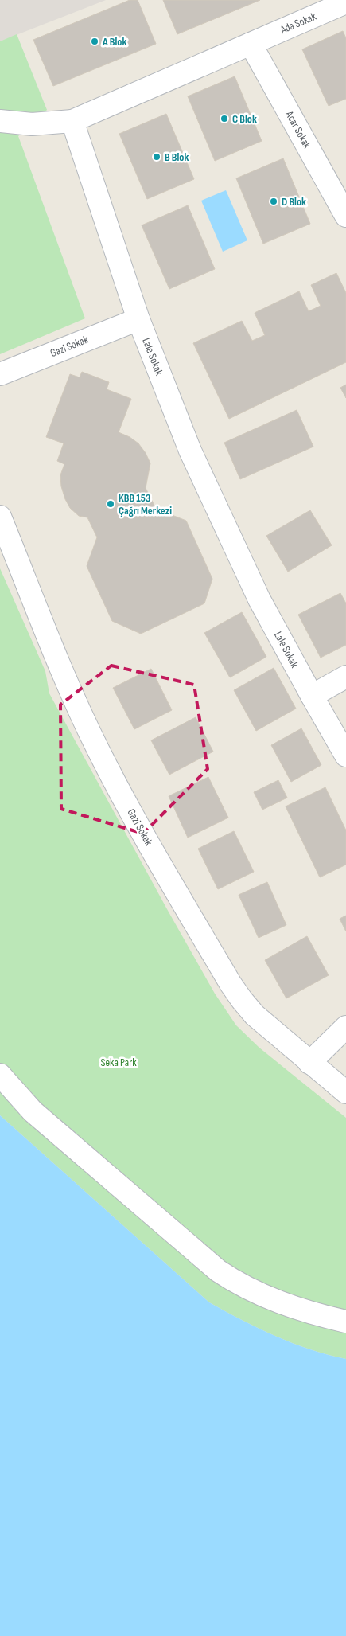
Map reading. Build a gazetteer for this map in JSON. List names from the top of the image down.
{
  "streets": {
    "street": [
      "Ada Sokak",
      "Acar Sokak",
      "Gazi Sokak",
      "Lale Sokak"
    ]
  },
  "crossings": [
    ["Ada Sokak", "Acar Sokak"],
    ["Gazi Sokak", "Lale Sokak"]
  ],
  "parks": ["Seka Park"],
  "places": [
    "A Blok",
    "C Blok",
    "B Blok",
    "D Blok",
    "KBB 153 Çağrı Merkezi"
  ]
}
